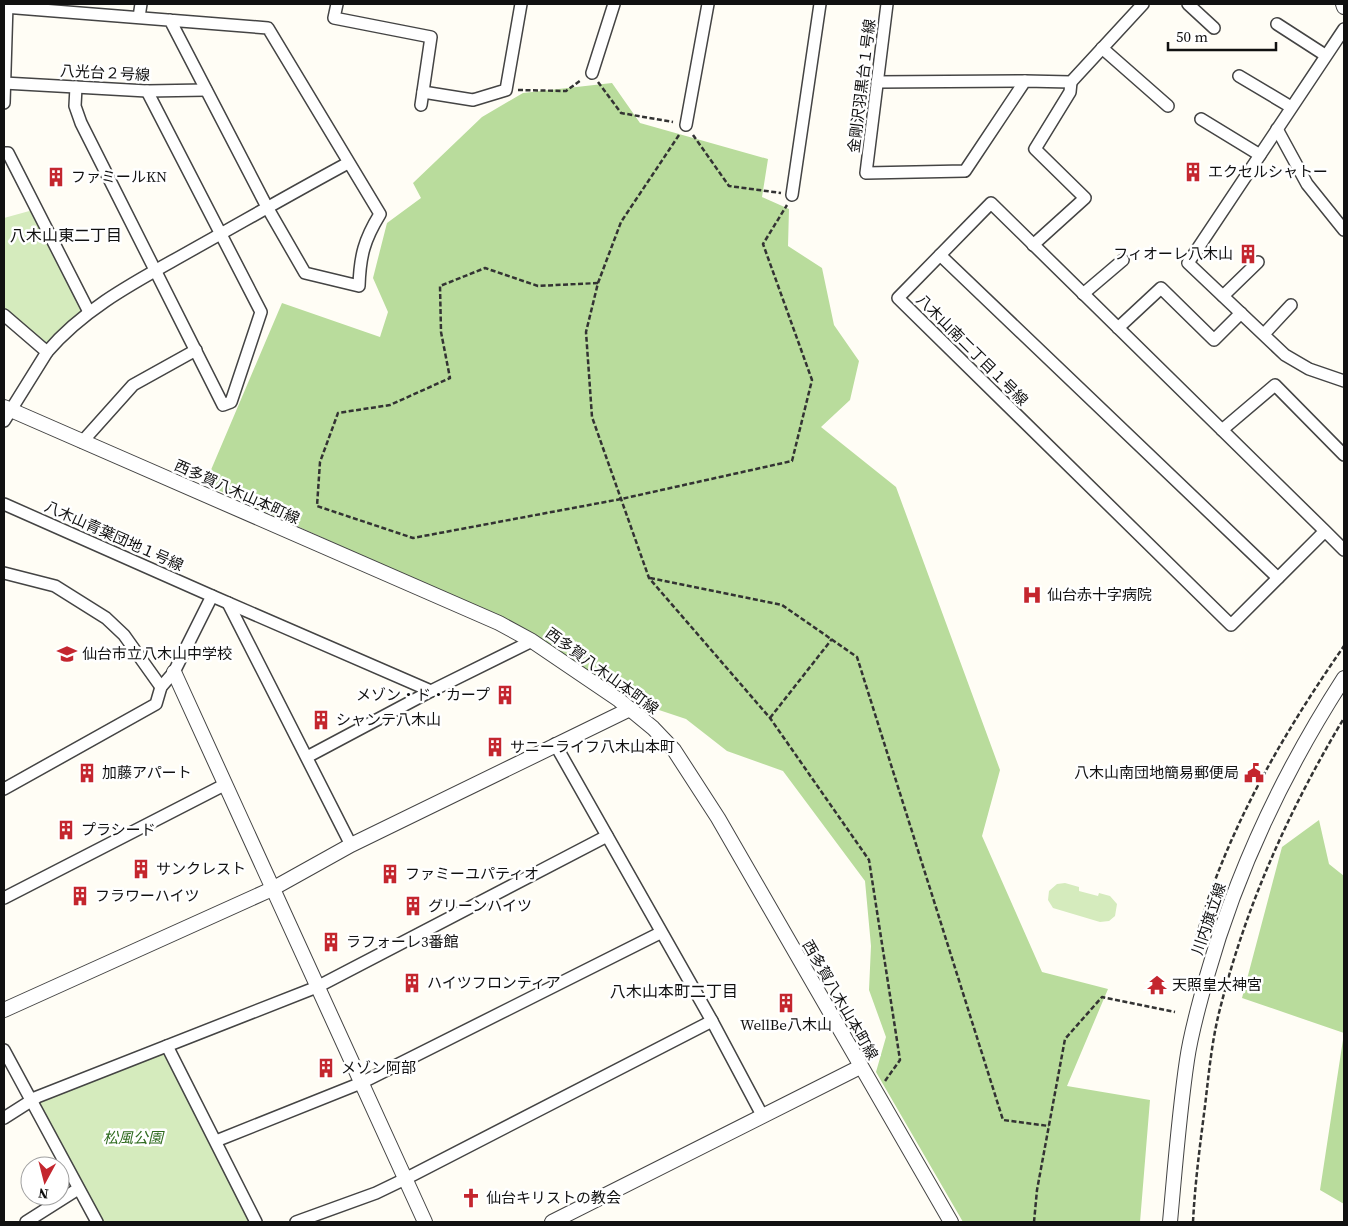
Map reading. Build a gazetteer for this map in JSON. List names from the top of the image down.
{
  "streets": {
    "street": [
      "八光台２号線",
      "金剛沢羽黒台１号線",
      "八木山南二丁目１号線",
      "西多賀八木山本町線",
      "八木山青葉団地１号線",
      "川内旗立線"
    ]
  },
  "districts": ["八木山東二丁目", "八木山本町二丁目"],
  "parks": ["松風公園"],
  "places": {
    "building": [
      "エクセルシャトー",
      "ファミールKN",
      "フィオーレ八木山",
      "メゾン・ド・カープ",
      "シャンテ八木山",
      "サニーライフ八木山本町",
      "加藤アパート",
      "プラシード",
      "サンクレスト",
      "ファミーユパティオ",
      "フラワーハイツ",
      "グリーンハイツ",
      "ラフォーレ3番館",
      "ハイツフロンティア",
      "WellBe八木山",
      "メゾン阿部"
    ],
    "hospital": ["仙台赤十字病院"],
    "school or university": ["仙台市立八木山中学校"],
    "public building": ["八木山南団地簡易郵便局"],
    "temple": ["天照皇大神宮"],
    "church": ["仙台キリストの教会"]
  },
  "scale_bar": "50 m",
  "north": "bottom"
}
